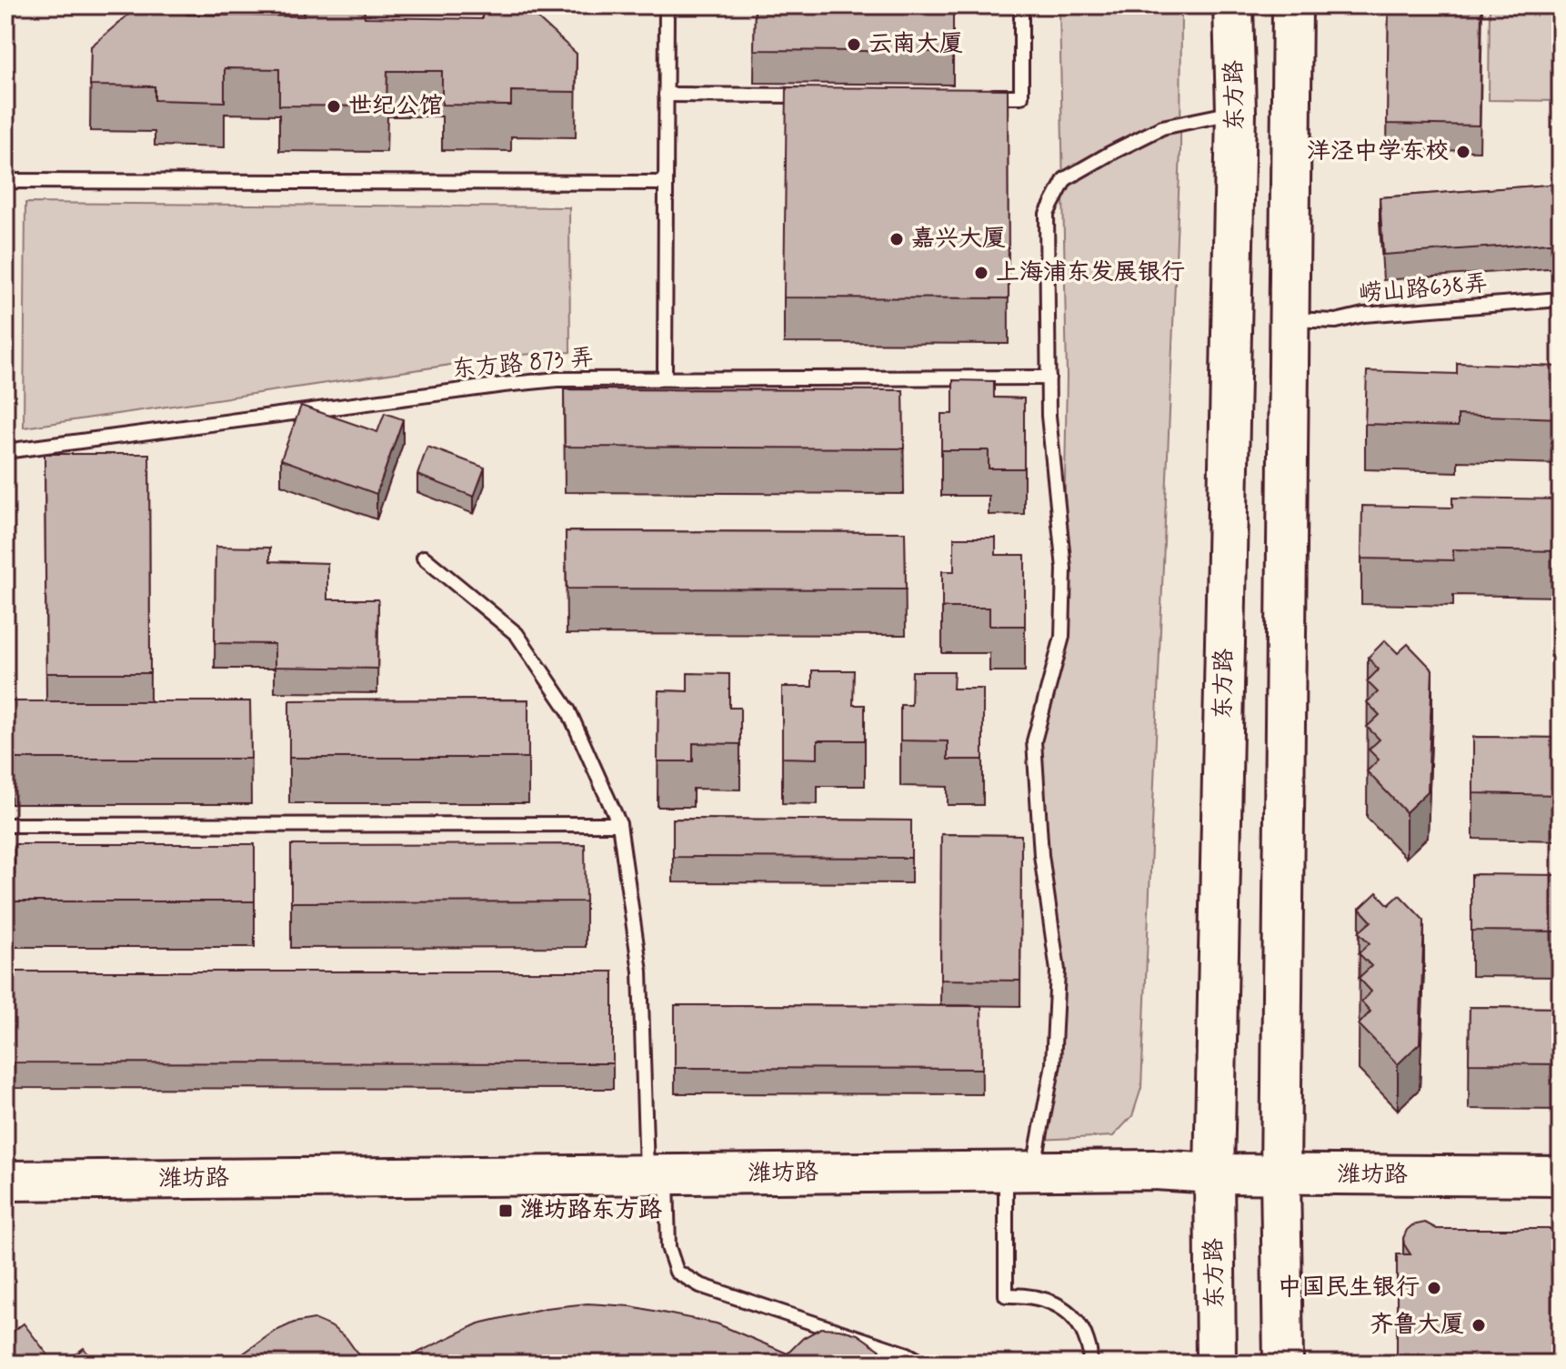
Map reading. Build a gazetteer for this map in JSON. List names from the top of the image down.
{
  "streets": {
    "main road": ["东方路", "潍坊路"],
    "lane": ["崂山路638弄", "东方路 873 弄"]
  },
  "crossings": [
    ["东方路", "潍坊路"]
  ],
  "places": {
    "other": [
      "云南大厦",
      "世纪公馆",
      "洋泾中学东校",
      "嘉兴大厦",
      "上海浦东发展银行",
      "中国民生银行",
      "齐鲁大厦"
    ],
    "transit": ["潍坊路东方路"]
  }
}
